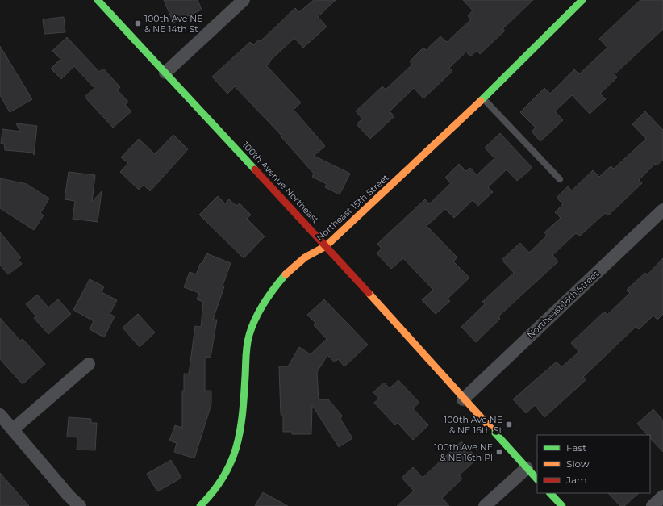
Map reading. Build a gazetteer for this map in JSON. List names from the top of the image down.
{
  "streets": {
    "street": ["100th Avenue Northeast", "Northeast 15th Street", "Northeast 16th Street"]
  },
  "crossings": [
    ["100th Avenue Northeast", "Northeast 15th Street"],
    ["100th Avenue Northeast", "Northeast 16th Street"]
  ],
  "places": {
    "transit": ["100th Ave NE & NE 14th St", "100th Ave NE & NE 16th St", "100th Ave NE & NE 16th Pl"]
  },
  "legend": ["Fast", "Slow", "Jam"]
}
